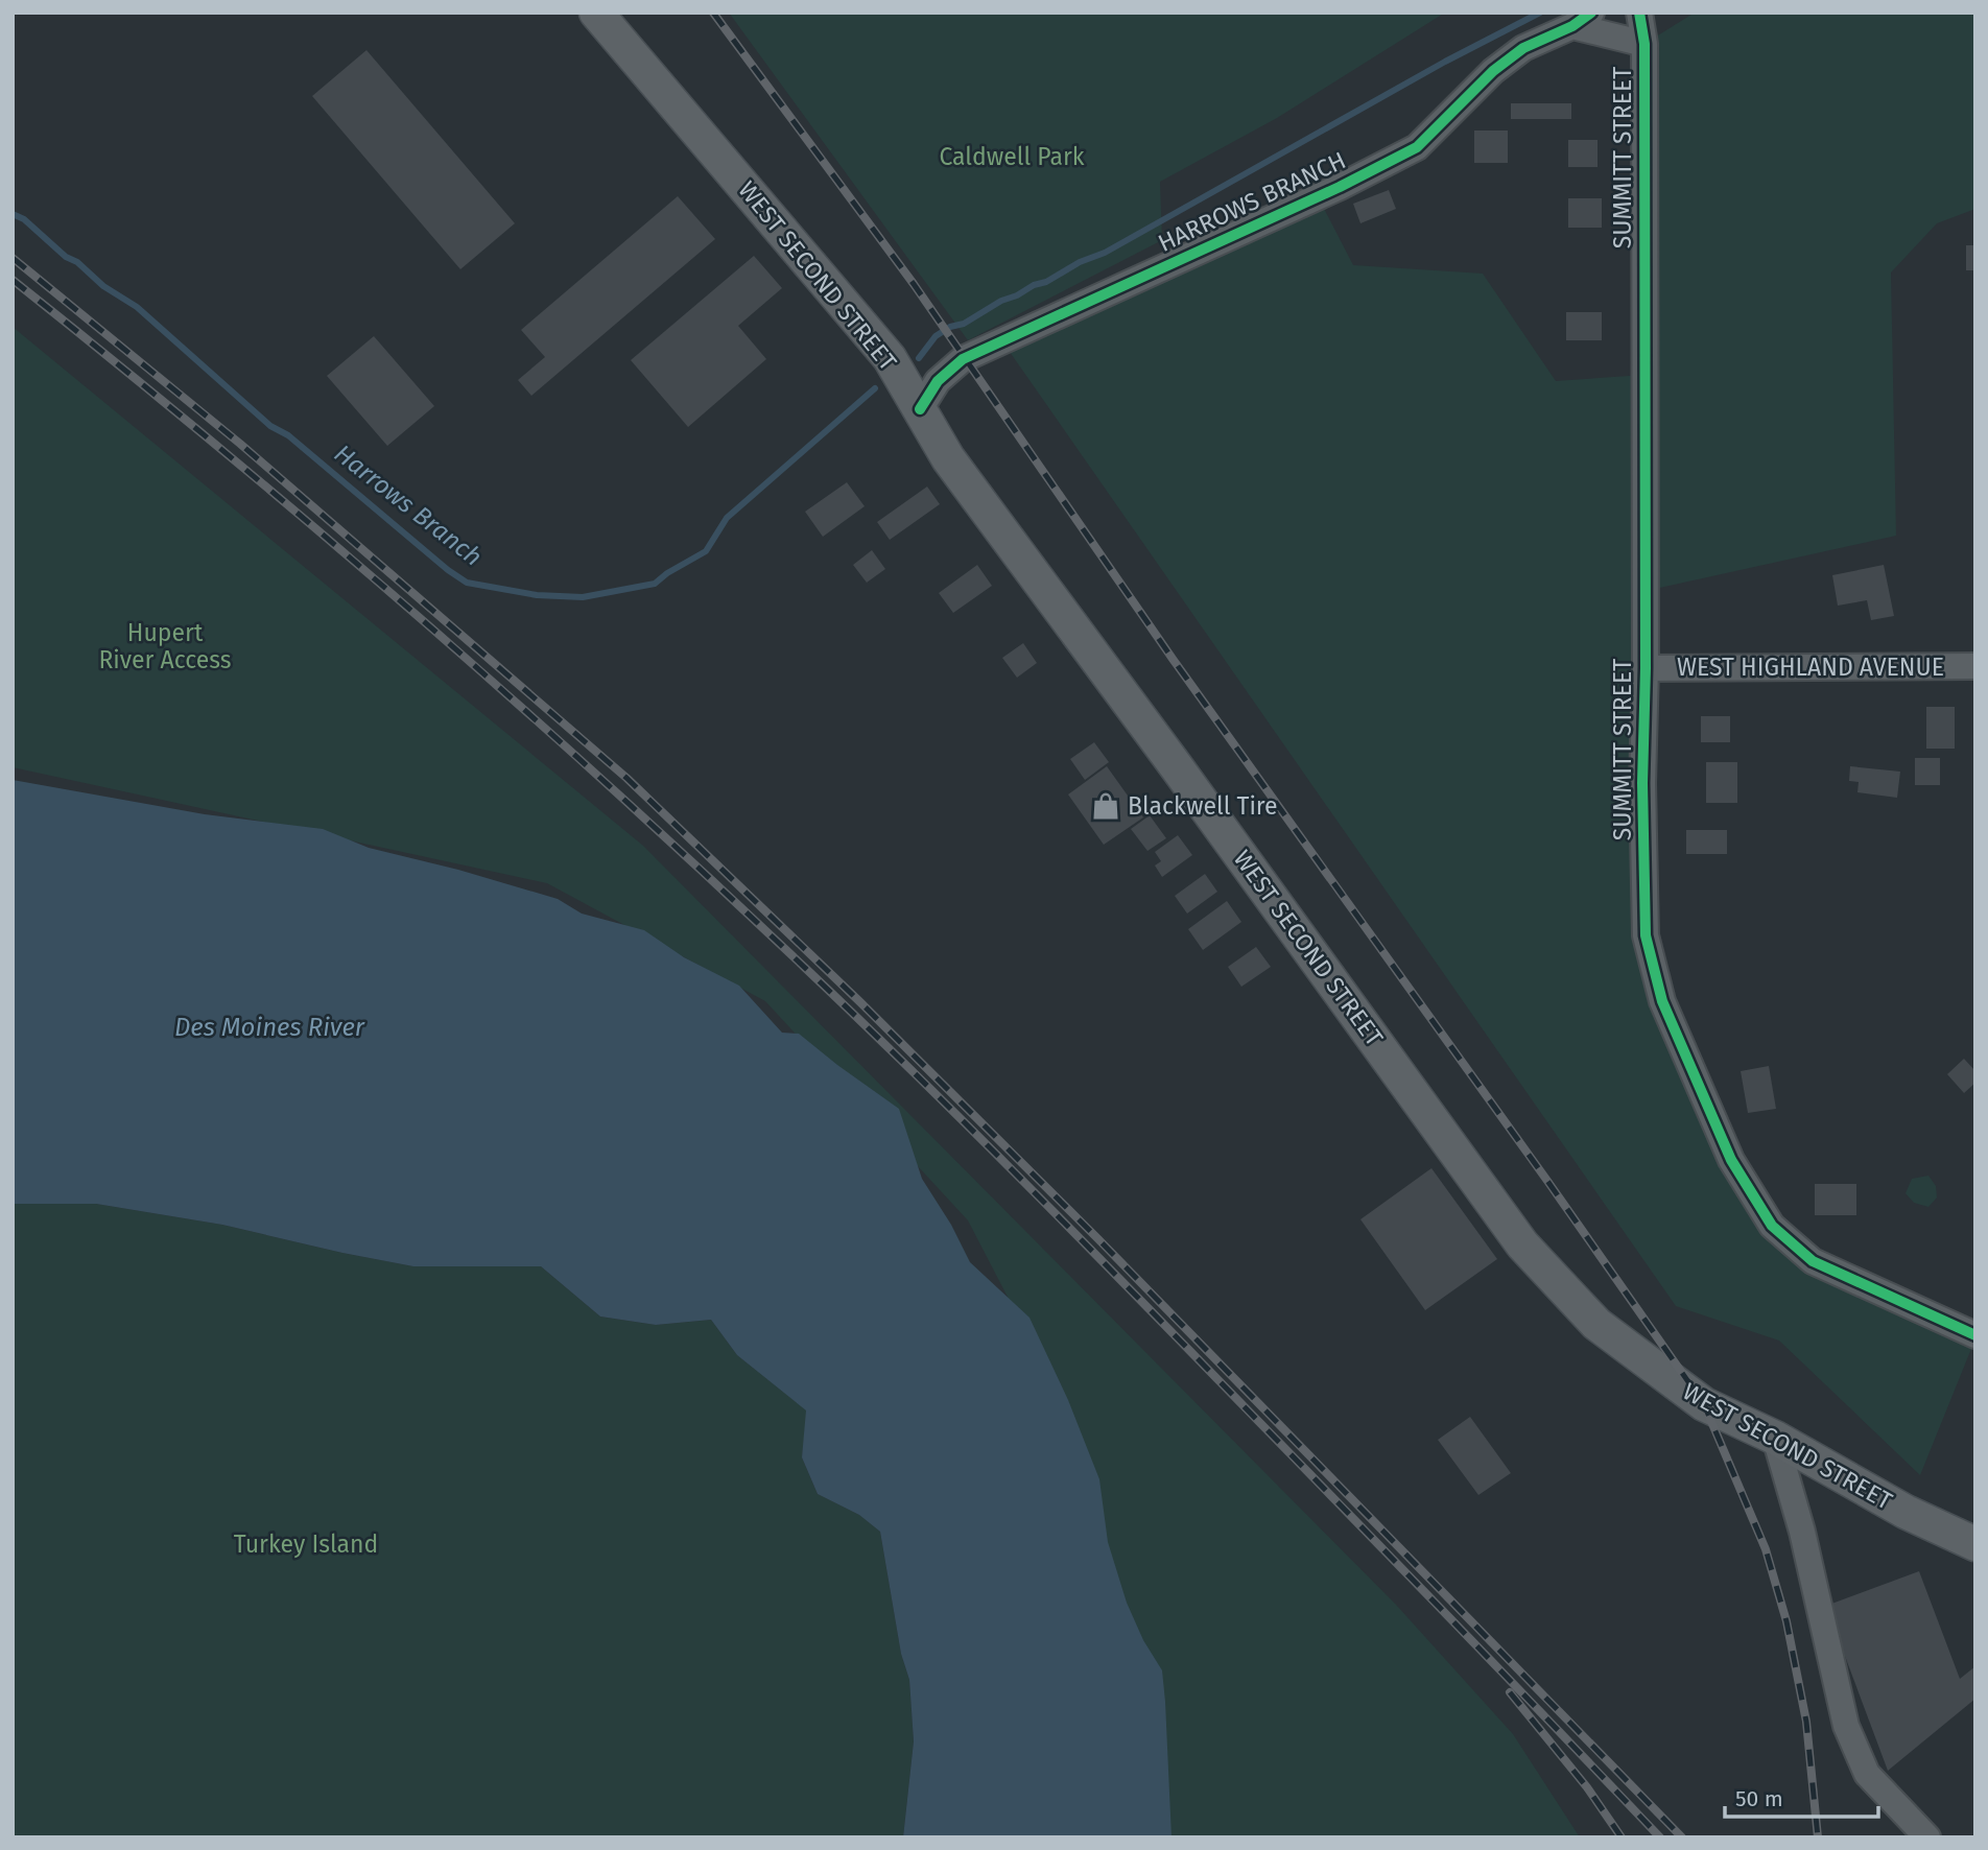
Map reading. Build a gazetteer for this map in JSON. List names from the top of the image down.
{
  "streets": {
    "main road": ["WEST SECOND STREET"],
    "street": ["SUMMITT STREET", "HARROWS BRANCH", "WEST HIGHLAND AVENUE"]
  },
  "crossings": [
    ["SUMMITT STREET", "WEST HIGHLAND AVENUE"],
    ["HARROWS BRANCH", "WEST SECOND STREET"]
  ],
  "water": ["Harrows Branch", "Des Moines River"],
  "parks": ["Caldwell Park", "Hupert River Access", "Turkey Island"],
  "places": {
    "shop": ["Blackwell Tire"]
  },
  "scale_bar": "50 m"
}
